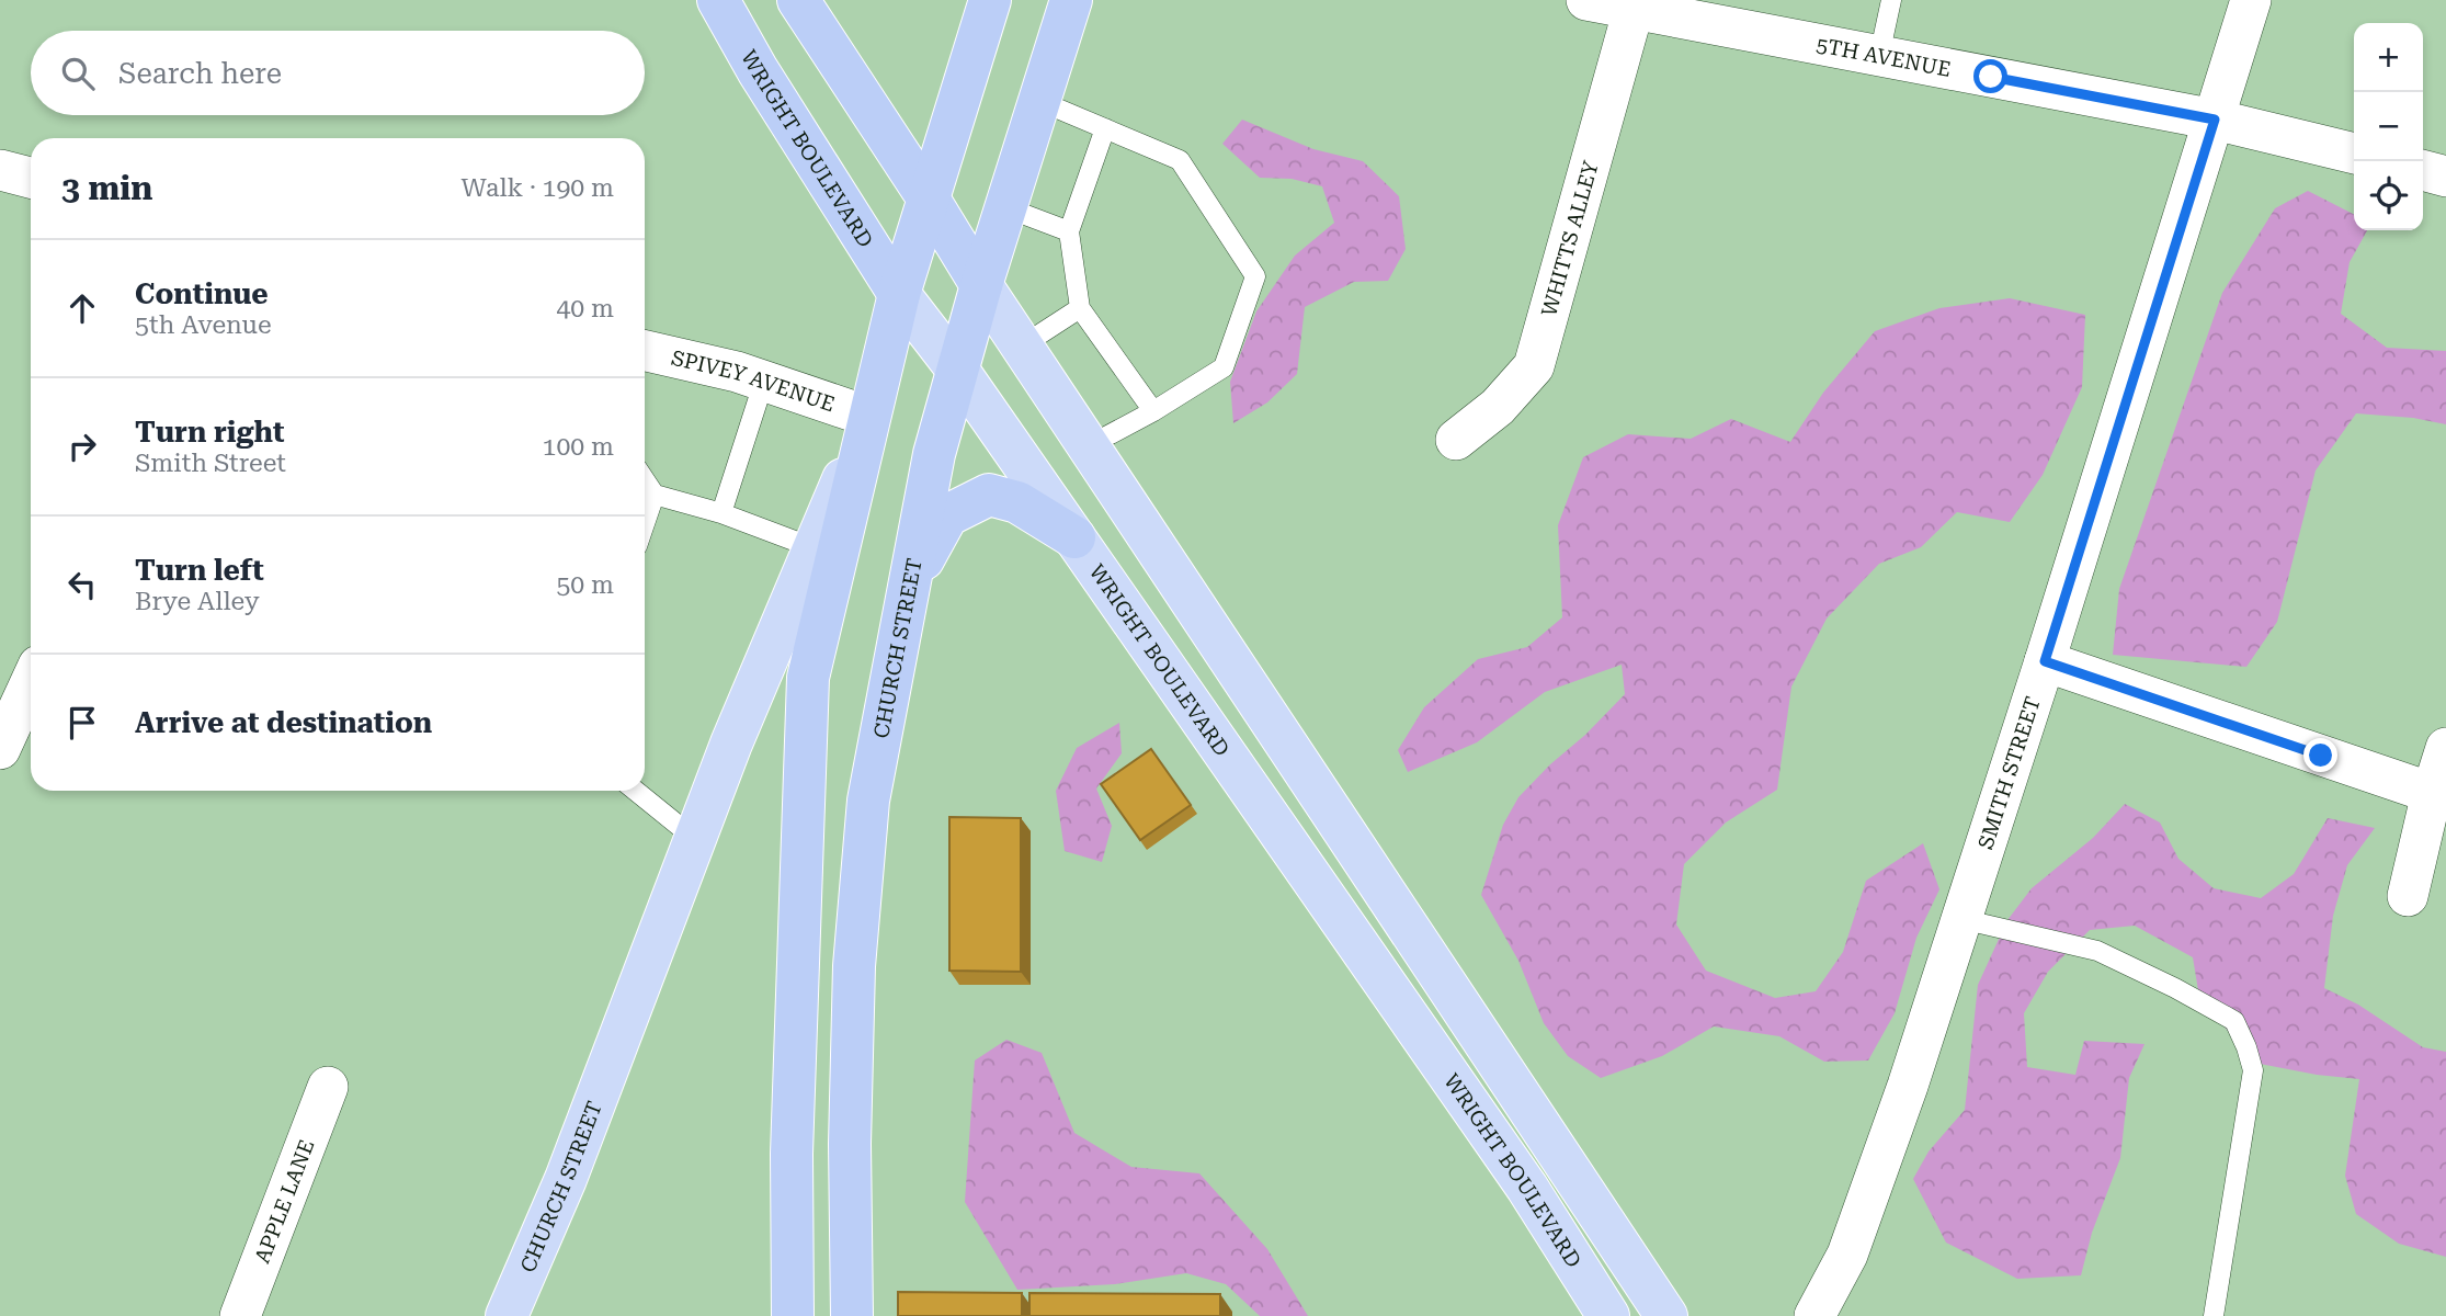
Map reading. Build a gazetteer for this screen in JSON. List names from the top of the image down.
{
  "streets": {
    "highway": ["WRIGHT BOULEVARD", "CHURCH STREET"],
    "street": [
      "5TH AVENUE",
      "WHITTS ALLEY",
      "SPIVEY AVENUE",
      "SMITH STREET",
      "APPLE LANE"
    ]
  },
  "crossings": [
    ["5TH AVENUE", "WHITTS ALLEY"],
    ["5TH AVENUE", "SMITH STREET"],
    ["WRIGHT BOULEVARD", "CHURCH STREET"],
    ["SPIVEY AVENUE", "CHURCH STREET"]
  ],
  "page": {
    "map_buttons": ["+", "−"],
    "search": "Search here",
    "heading": ["3 min", "Walk · 190 m"],
    "list": [
      ["Continue", "5th Avenue", "40 m"],
      ["Turn right", "Smith Street", "100 m"],
      ["Turn left", "Brye Alley", "50 m"],
      "Arrive at destination"
    ]
  }
}
